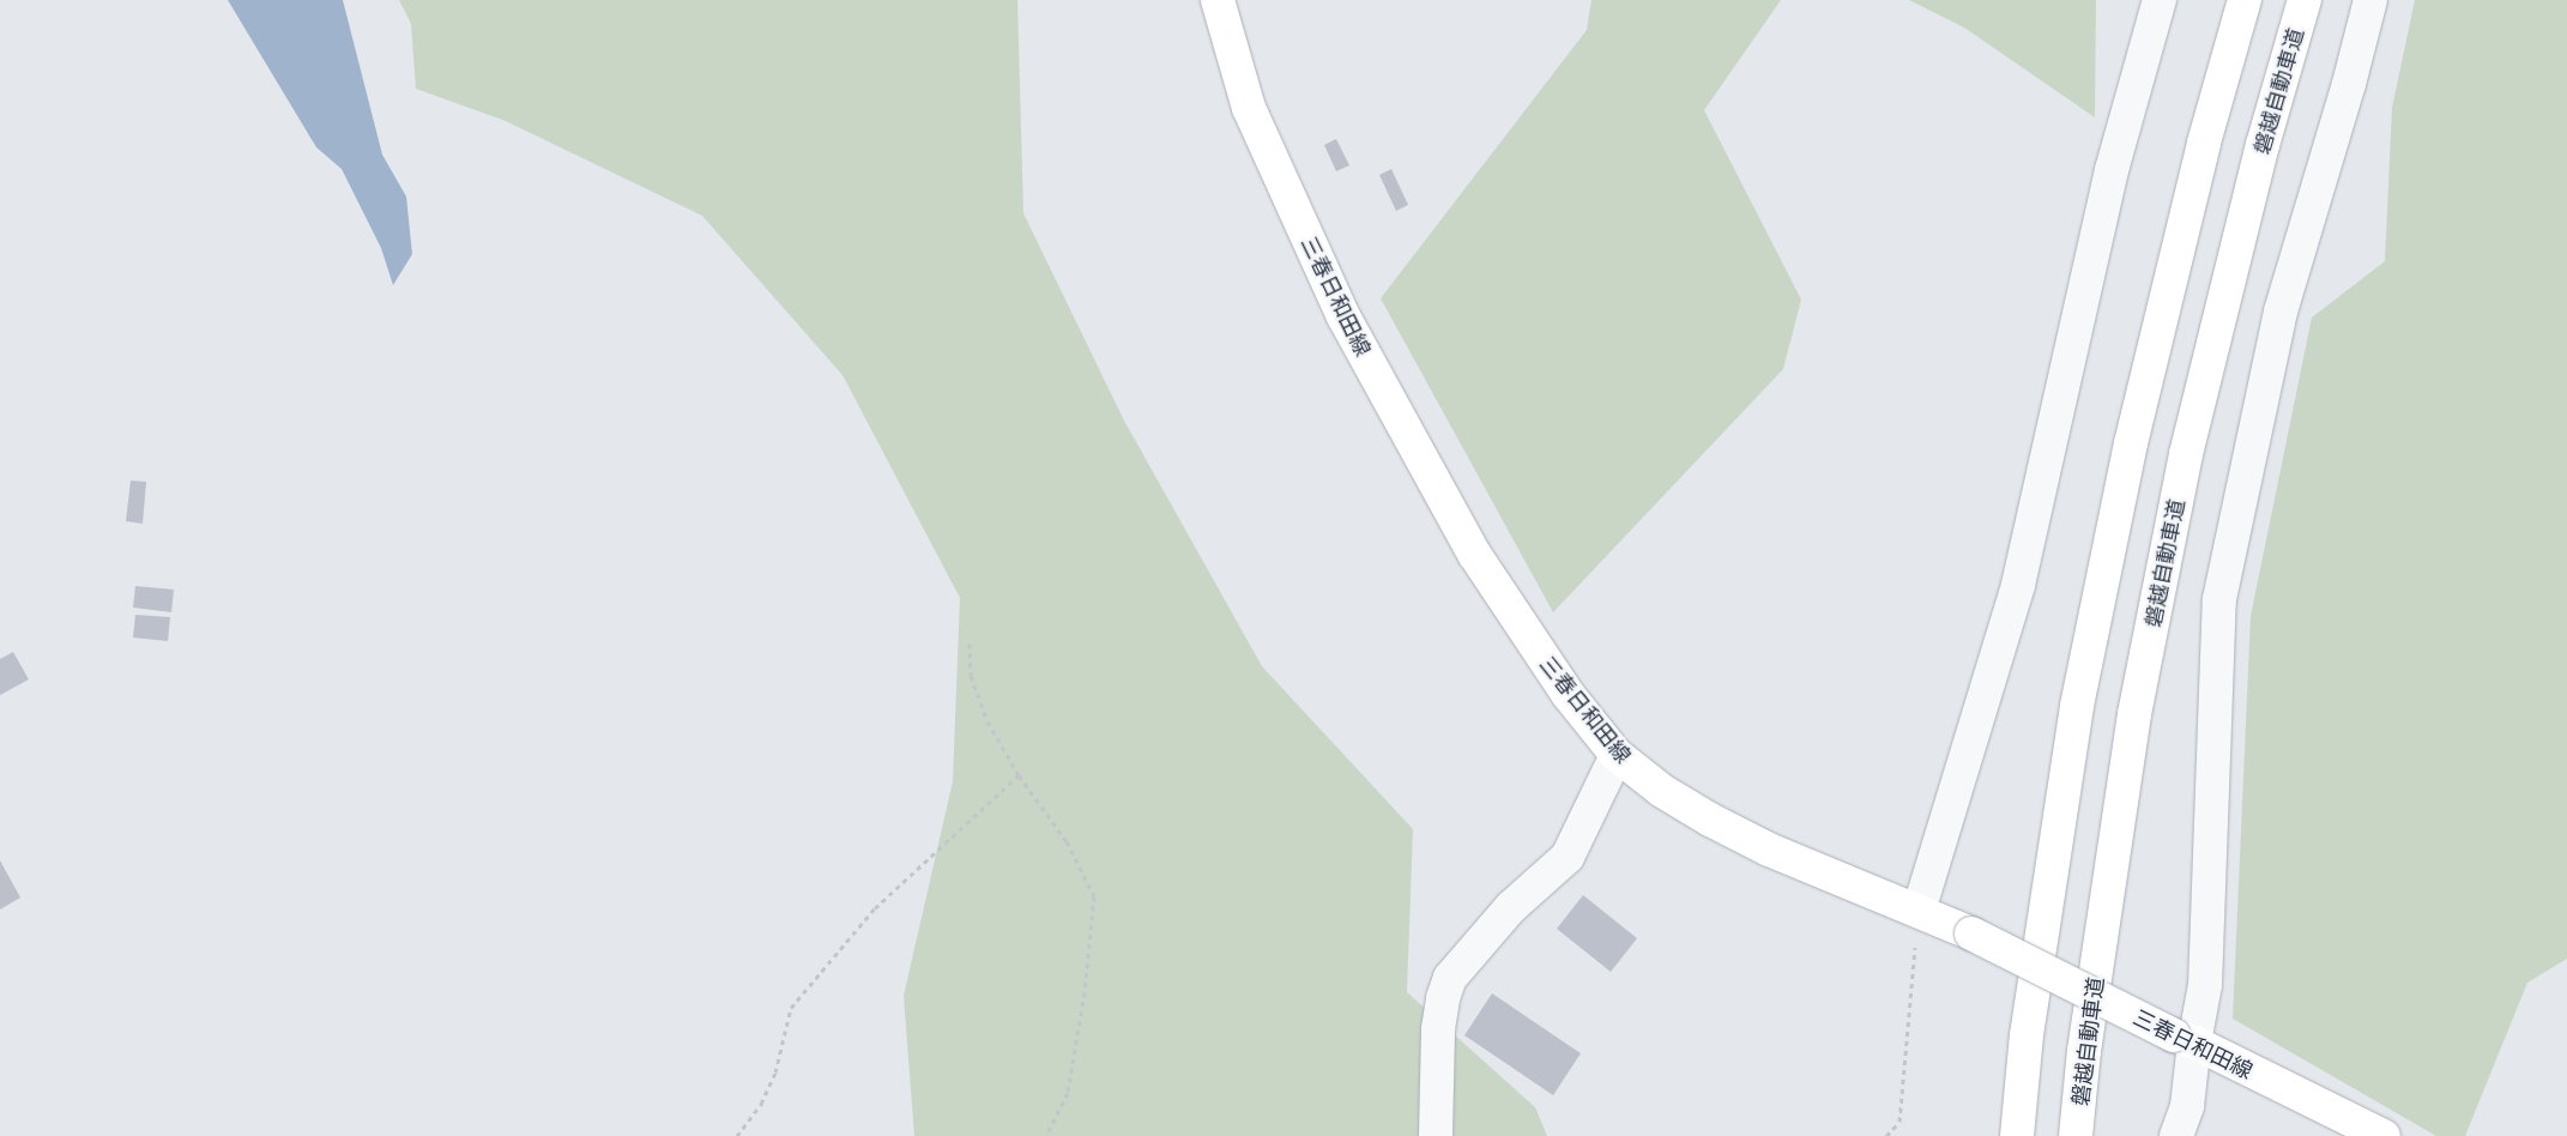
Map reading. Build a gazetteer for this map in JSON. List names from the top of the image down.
{
  "streets": {
    "main road": ["磐越自動車道", "三春日和田線"]
  }
}
